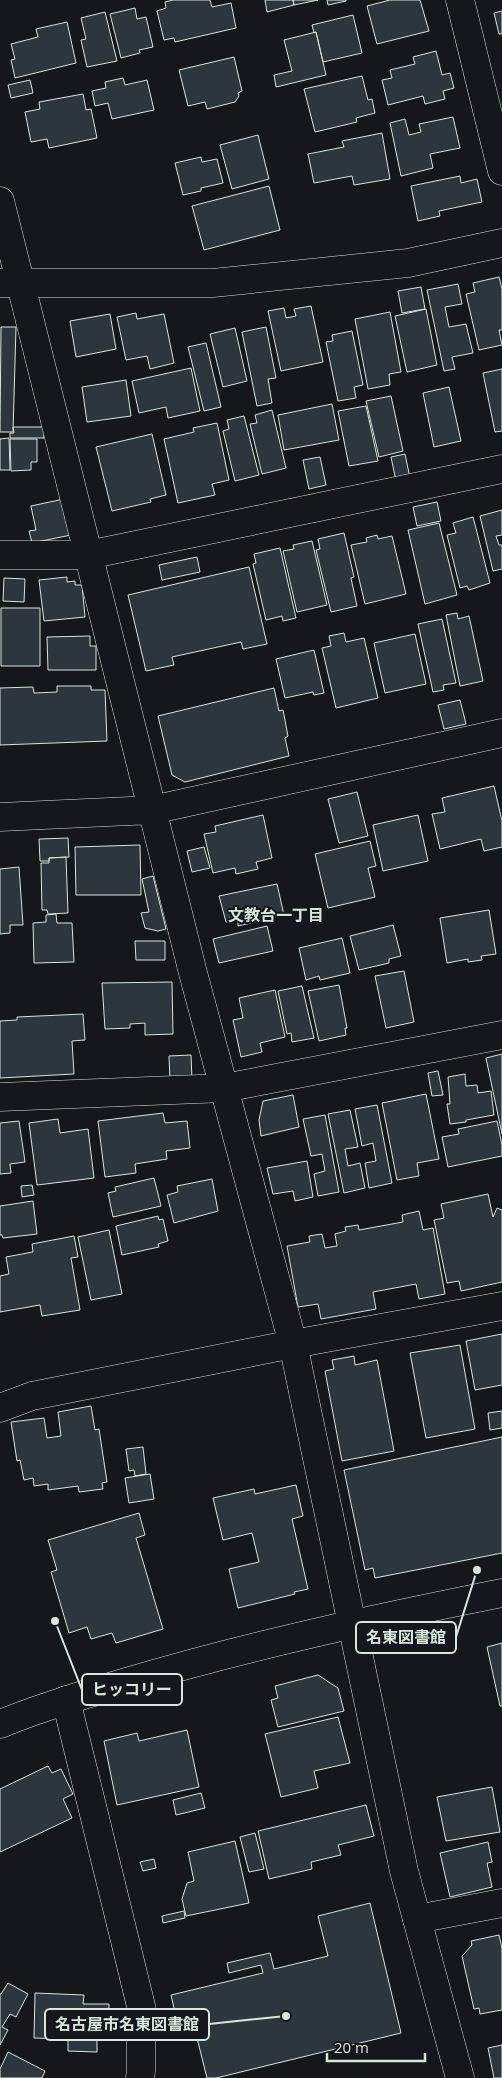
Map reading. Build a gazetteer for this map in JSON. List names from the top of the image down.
{
  "districts": ["文教台一丁目"],
  "places": ["名東図書館", "ヒッコリー", "名古屋市名東図書館"],
  "scale_bar": "20 m"
}
